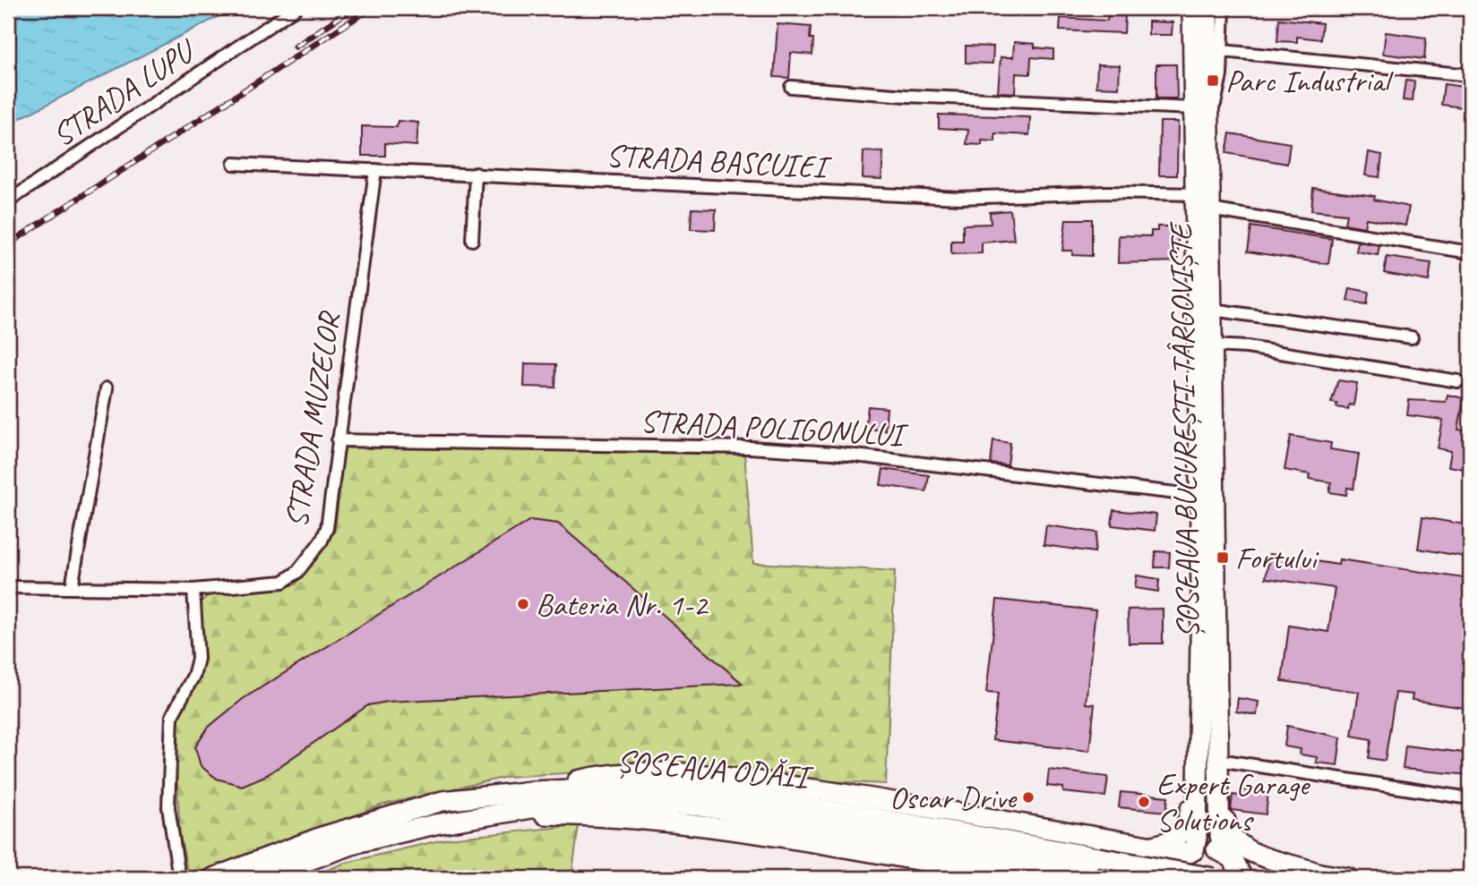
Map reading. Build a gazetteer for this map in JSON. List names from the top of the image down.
{
  "streets": {
    "main road": ["ȘOSEAUA BUCUREȘTI-TÂRGOVIȘTE", "ȘOSEAUA ODĂII"],
    "street": [
      "STRADA LUPU",
      "STRADA BASCUIEI",
      "STRADA MUZELOR",
      "STRADA POLIGONULUI"
    ]
  },
  "crossings": [
    ["STRADA BASCUIEI", "STRADA MUZELOR"],
    ["STRADA BASCUIEI", "ȘOSEAUA BUCUREȘTI-TÂRGOVIȘTE"],
    ["STRADA MUZELOR", "STRADA POLIGONULUI"],
    ["STRADA POLIGONULUI", "ȘOSEAUA BUCUREȘTI-TÂRGOVIȘTE"]
  ],
  "places": {
    "transit": ["Parc Industrial", "Fortului"],
    "other": ["Bateria Nr. 1-2", "Oscar Drive", "Expert Garage Solutions"]
  }
}
